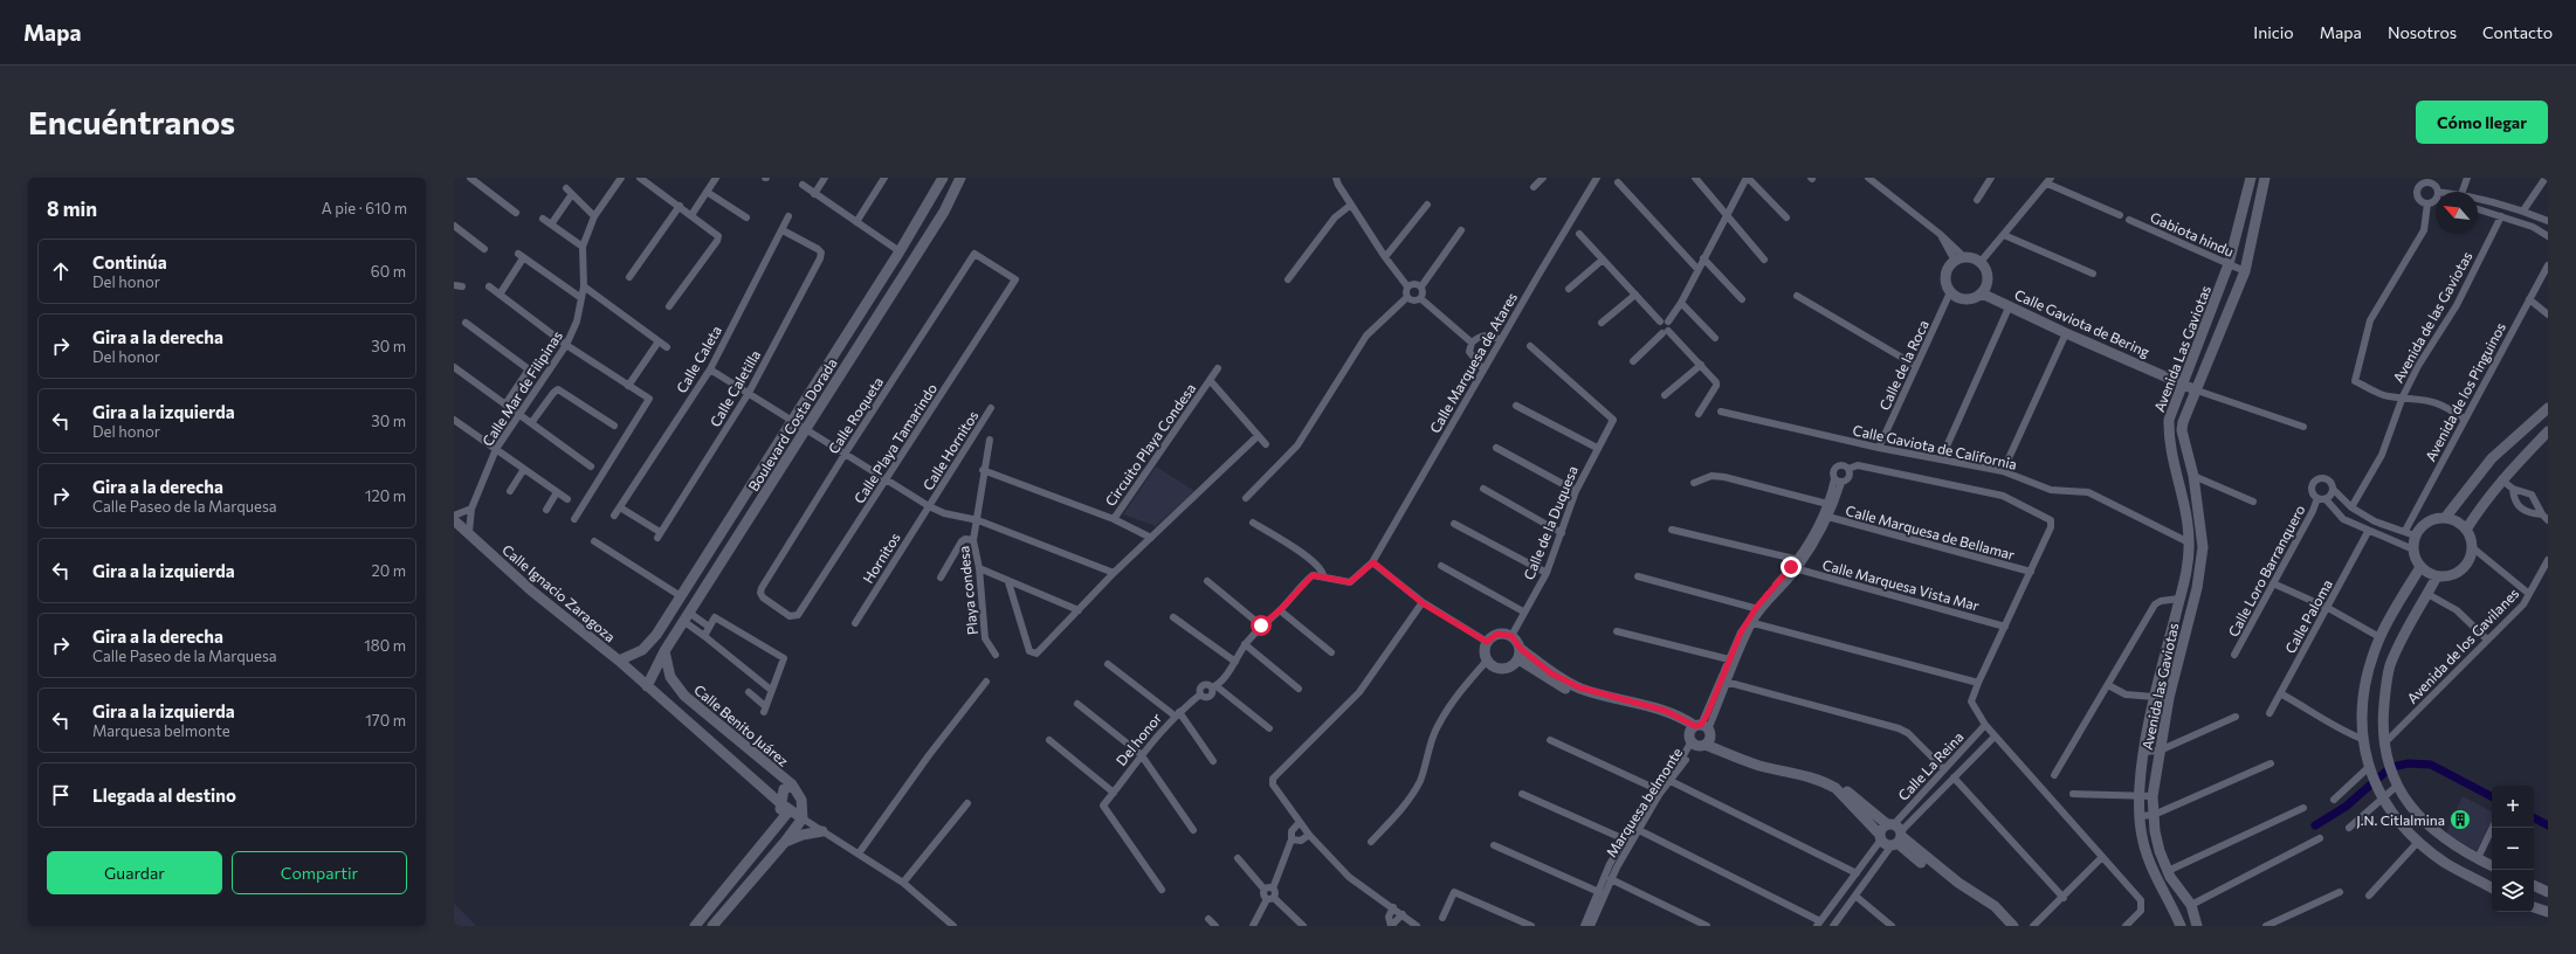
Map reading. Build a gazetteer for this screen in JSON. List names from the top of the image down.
{
  "streets": {
    "main road": [
      "Calle Gaviota de Bering",
      "Avenida Las Gaviotas",
      "Boulevard Costa Dorada",
      "Calle Ignacio Zaragoza",
      "Avenida las Gaviotas",
      "Calle Benito Juárez"
    ],
    "street": [
      "Gabiota hindu",
      "Avenida de las Gaviotas",
      "Calle Caleta",
      "Calle Marquesa de Atares",
      "Calle de la Roca",
      "Calle Mar de Filipinas",
      "Calle Caletilla",
      "Avenida de los Pinguinos",
      "Calle Roqueta",
      "Calle Playa Tamarindo",
      "Circuito Playa Condesa",
      "Calle Gaviota de California",
      "Calle Hornitos",
      "Calle de la Duquesa",
      "Calle Marquesa de Bellamar",
      "Hornitos",
      "Calle Loro Barranquero",
      "Calle Marquesa Vista Mar",
      "Playa condesa",
      "Calle Paloma",
      "Avenida de los Gavilanes",
      "Del honor",
      "Calle La Reina",
      "Marquesa belmonte"
    ]
  },
  "crossings": [
    ["Gabiota hindu", "Avenida Las Gaviotas"],
    ["Calle Gaviota de Bering", "Avenida Las Gaviotas"],
    ["Calle Gaviota de Bering", "Calle de la Roca"],
    ["Avenida Las Gaviotas", "Calle Gaviota de California"],
    ["Avenida Las Gaviotas", "Avenida las Gaviotas"],
    ["Calle Caleta", "Calle Caletilla"],
    ["Calle de la Roca", "Calle Gaviota de California"],
    ["Calle Mar de Filipinas", "Calle Ignacio Zaragoza"],
    ["Calle Roqueta", "Calle Playa Tamarindo"],
    ["Boulevard Costa Dorada", "Calle Ignacio Zaragoza"],
    ["Boulevard Costa Dorada", "Calle Benito Juárez"],
    ["Calle Hornitos", "Hornitos"],
    ["Calle Marquesa de Bellamar", "Marquesa belmonte"],
    ["Calle Marquesa Vista Mar", "Marquesa belmonte"]
  ],
  "places": {
    "building": ["J.N. Citlalmina"]
  },
  "north": "top left",
  "page": {
    "header": "Mapa",
    "nav": [
      "Inicio",
      "Mapa",
      "Nosotros",
      "Contacto"
    ],
    "buttons": [
      "Cómo llegar",
      ["Guardar", "Compartir"]
    ],
    "title": "Encuéntranos",
    "heading": ["8 min", "A pie · 610 m"],
    "list": [
      ["Continúa", "Del honor", "60 m"],
      ["Gira a la derecha", "Del honor", "30 m"],
      ["Gira a la izquierda", "Del honor", "30 m"],
      ["Gira a la derecha", "Calle Paseo de la Marquesa", "120 m"],
      ["Gira a la izquierda", "20 m"],
      ["Gira a la derecha", "Calle Paseo de la Marquesa", "180 m"],
      ["Gira a la izquierda", "Marquesa belmonte", "170 m"],
      "Llegada al destino"
    ],
    "map_buttons": ["+", "−"]
  }
}
